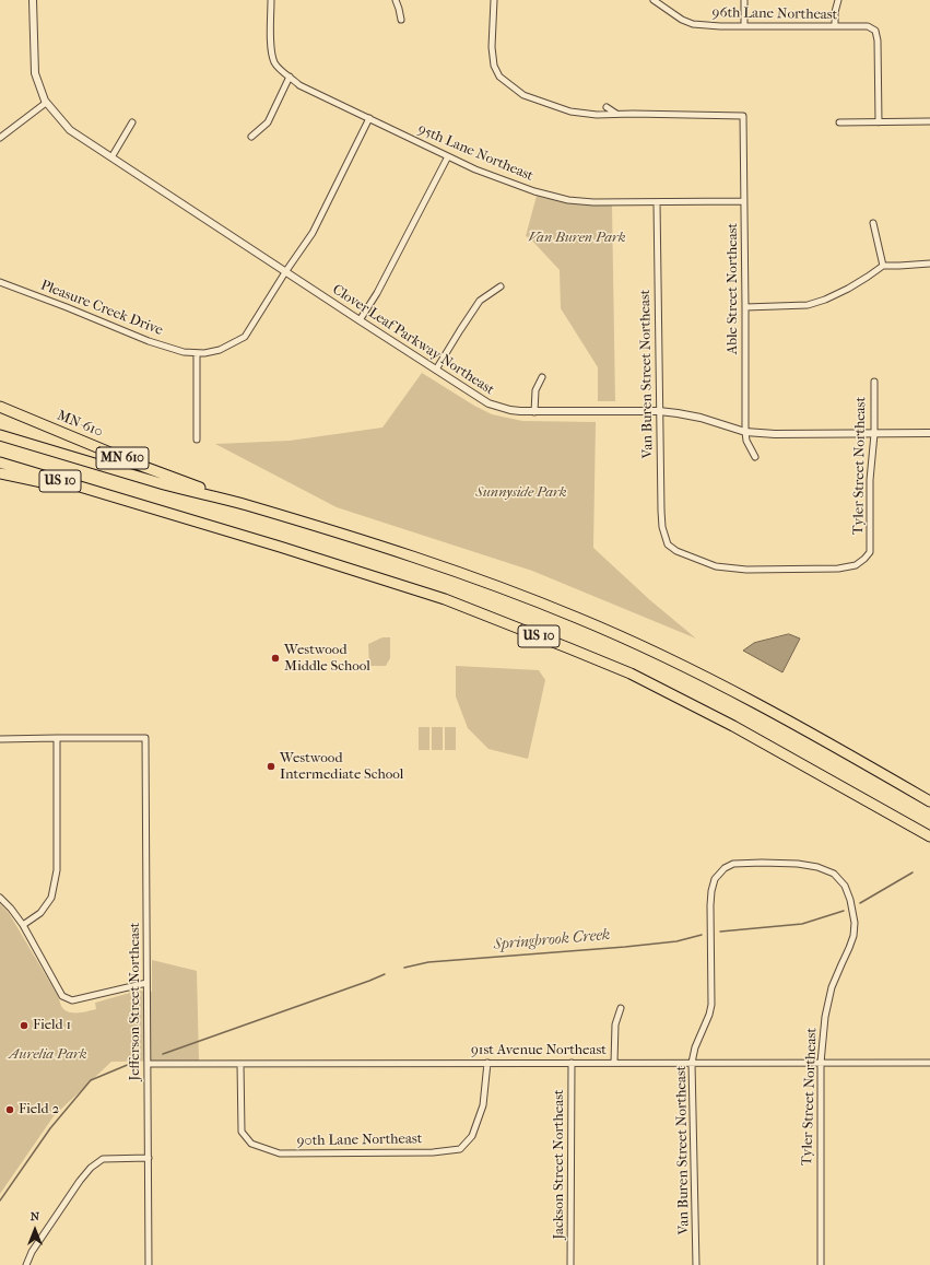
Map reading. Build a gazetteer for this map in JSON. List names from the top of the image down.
{
  "streets": {
    "highway": ["MN-610", "MN 610", "US 10"],
    "street": [
      "96th Lane Northeast",
      "95th Lane Northeast",
      "Able Street Northeast",
      "Pleasure Creek Drive",
      "Clover Leaf Parkway Northeast",
      "Van Buren Street Northeast",
      "Tyler Street Northeast",
      "Jefferson Street Northeast",
      "91st Avenue Northeast",
      "90th Lane Northeast",
      "Jackson Street Northeast"
    ]
  },
  "crossings": [
    ["95th Lane Northeast", "Able Street Northeast"],
    ["95th Lane Northeast", "Pleasure Creek Drive"],
    ["95th Lane Northeast", "Van Buren Street Northeast"],
    ["Able Street Northeast", "Clover Leaf Parkway Northeast"],
    ["Pleasure Creek Drive", "Clover Leaf Parkway Northeast"],
    ["Clover Leaf Parkway Northeast", "Van Buren Street Northeast"],
    ["Clover Leaf Parkway Northeast", "Tyler Street Northeast"],
    ["Van Buren Street Northeast", "Tyler Street Northeast"],
    ["Van Buren Street Northeast", "91st Avenue Northeast"],
    ["MN-610", "US 10"],
    ["Tyler Street Northeast", "91st Avenue Northeast"],
    ["Jefferson Street Northeast", "91st Avenue Northeast"],
    ["91st Avenue Northeast", "90th Lane Northeast"],
    ["91st Avenue Northeast", "Jackson Street Northeast"]
  ],
  "water": ["Springbrook Creek"],
  "parks": ["Van Buren Park", "Sunnyside Park", "Aurelia Park"],
  "places": [
    "Westwood Middle School",
    "Westwood Intermediate School",
    "Field 1",
    "Field 2"
  ],
  "north": "top"
}
